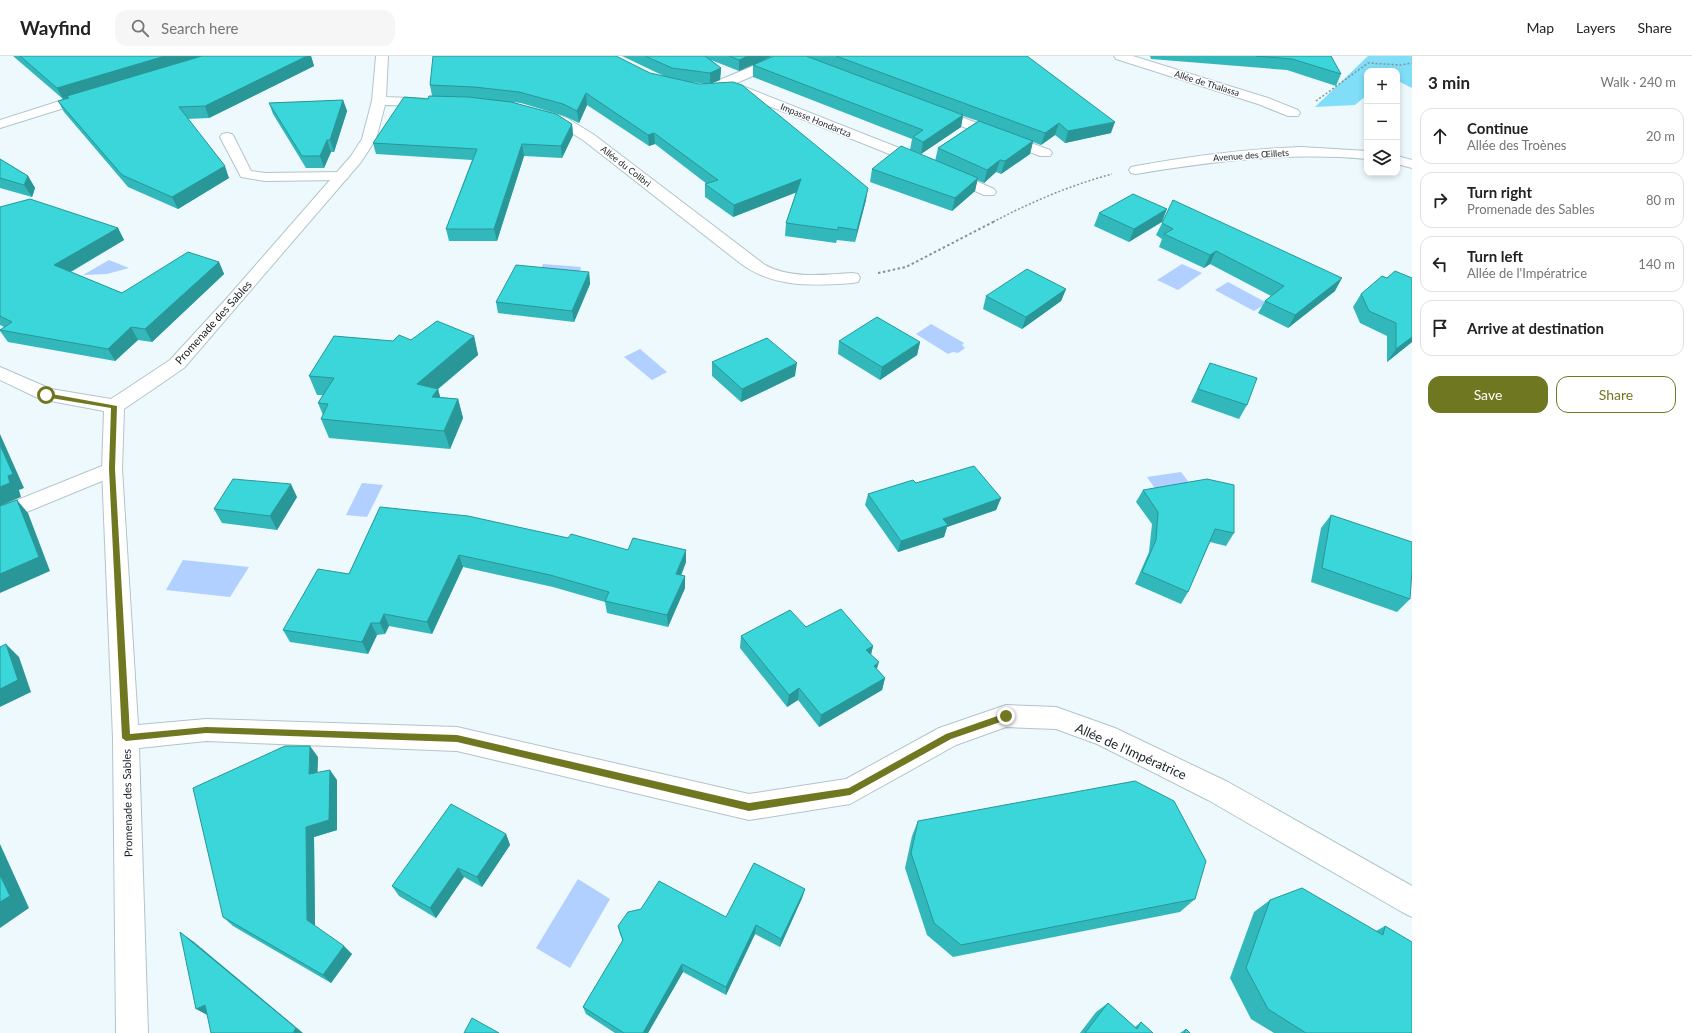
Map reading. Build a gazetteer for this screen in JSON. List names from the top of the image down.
{
  "streets": {
    "street": [
      "Allée de Thalassa",
      "Impasse Hondartza",
      "Avenue des Œillets",
      "Allée du Colibri",
      "Promenade des Sables",
      "Allée de l'Impératrice"
    ]
  },
  "crossings": [
    ["Promenade des Sables", "Allée de l'Impératrice"]
  ],
  "page": {
    "header": "Wayfind",
    "search": "Search here",
    "nav": ["Map", "Layers", "Share"],
    "heading": ["3 min", "Walk · 240 m"],
    "map_buttons": ["+", "−"],
    "list": [
      ["Continue", "Allée des Troènes", "20 m"],
      ["Turn right", "Promenade des Sables", "80 m"],
      ["Turn left", "Allée de l'Impératrice", "140 m"],
      "Arrive at destination"
    ],
    "buttons": ["Save", "Share"]
  }
}
